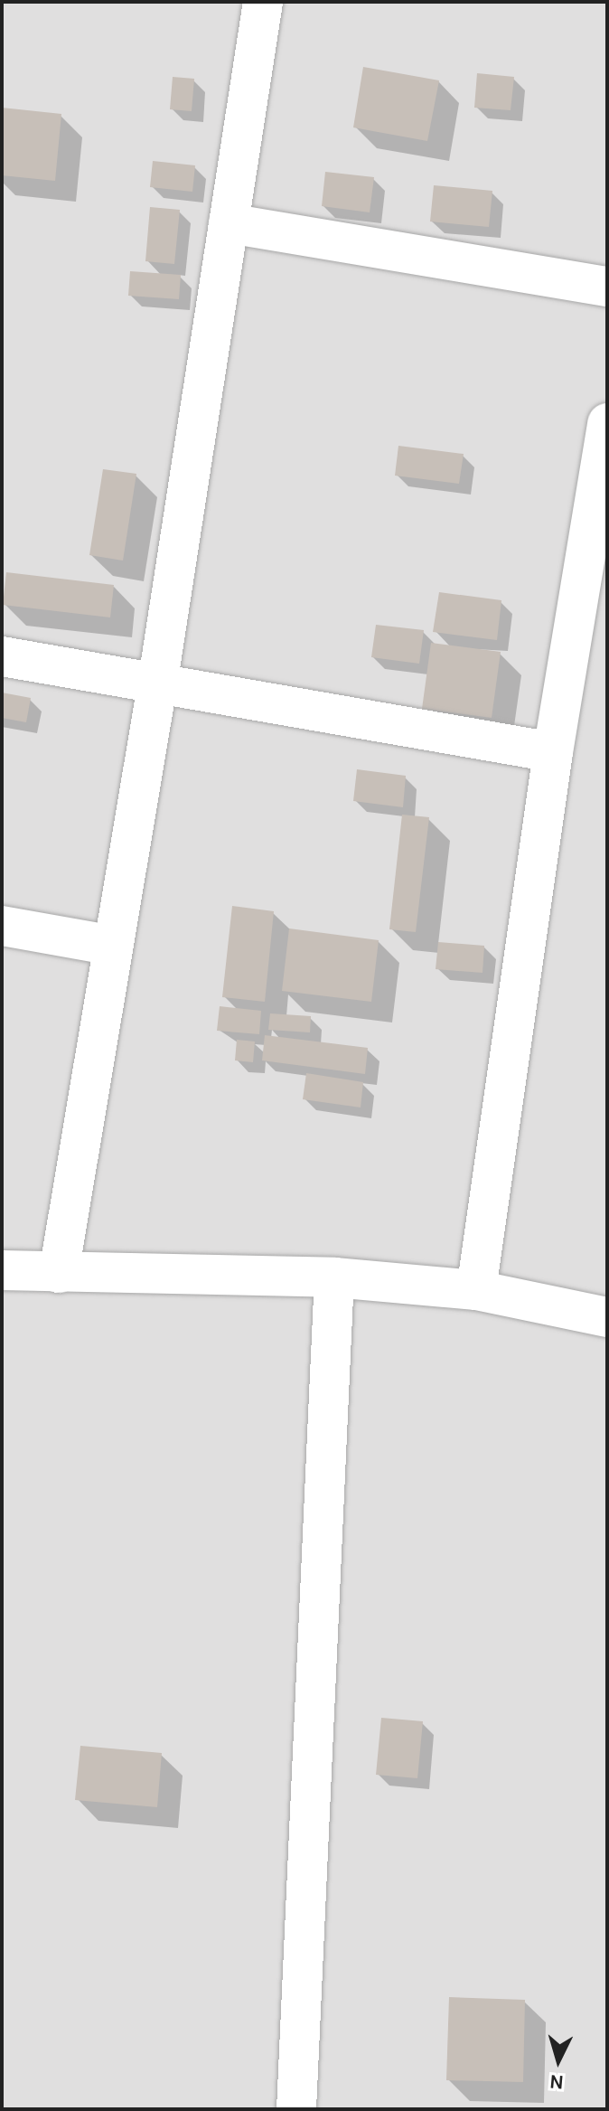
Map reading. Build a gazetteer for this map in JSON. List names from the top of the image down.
{
  "north": "bottom"
}
